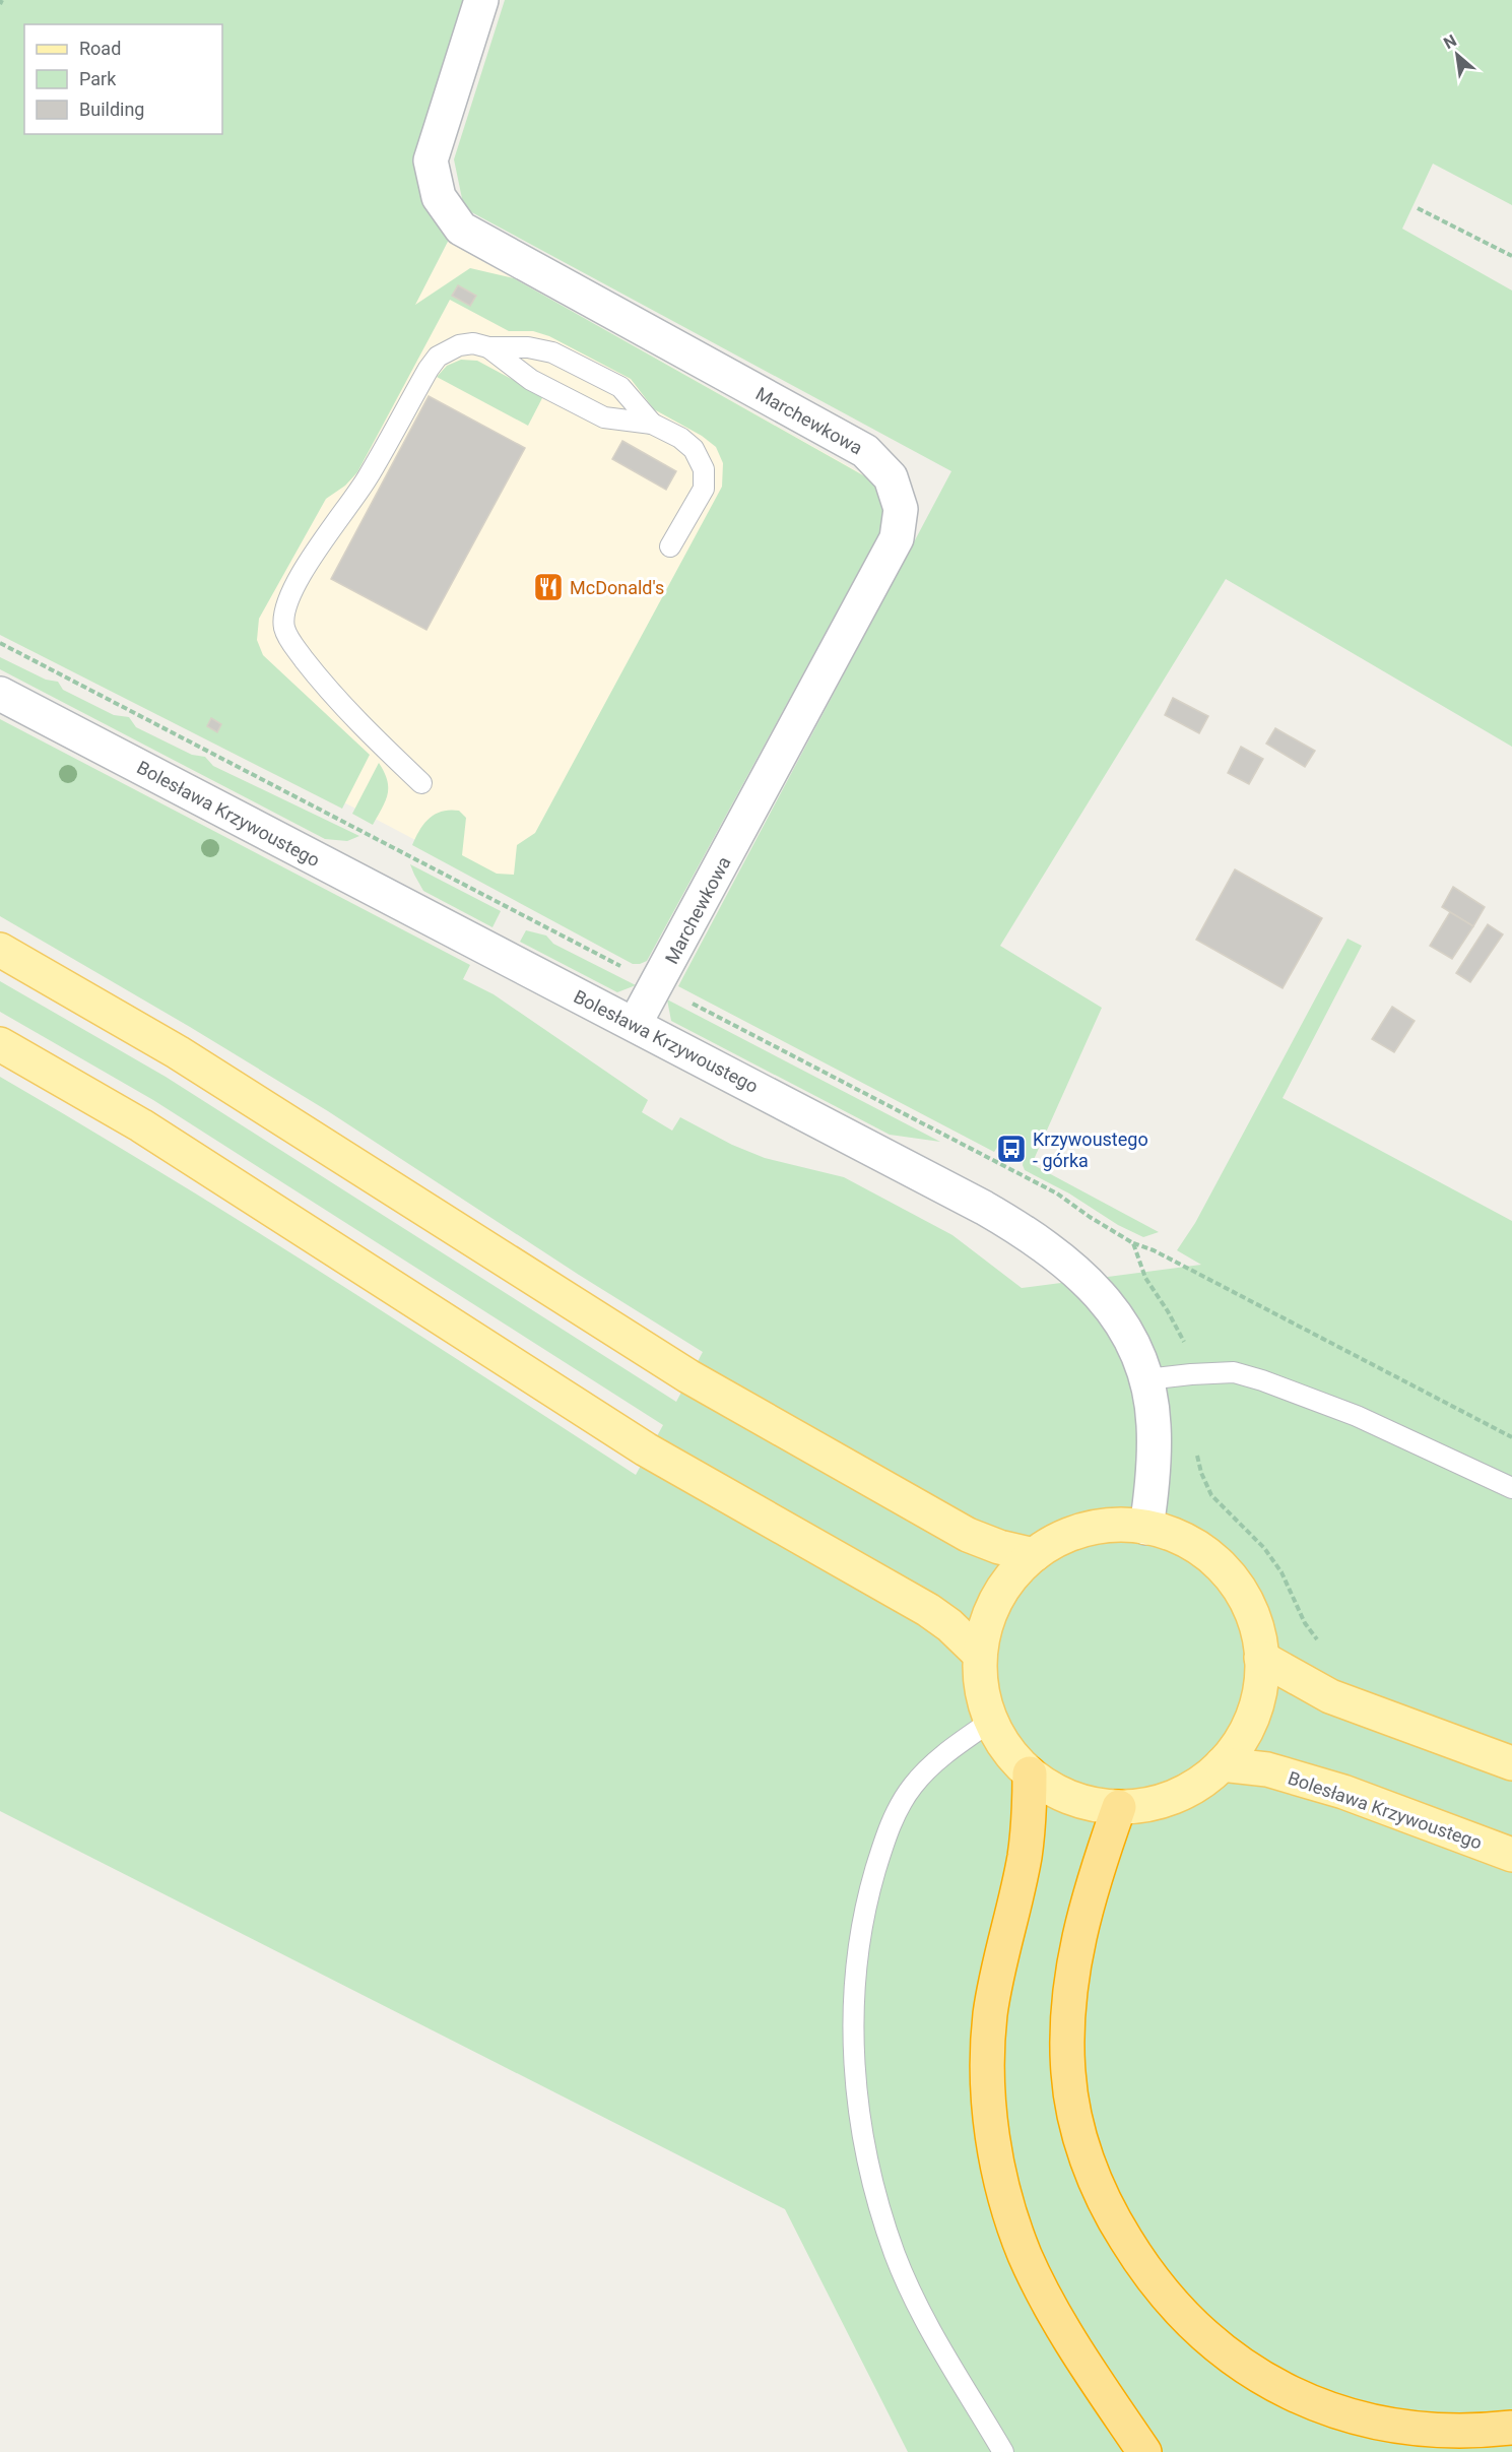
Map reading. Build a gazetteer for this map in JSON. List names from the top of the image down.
{
  "streets": {
    "main road": ["Bolesława Krzywoustego"],
    "street": ["Marchewkowa"]
  },
  "crossings": [
    ["Marchewkowa", "Bolesława Krzywoustego"]
  ],
  "places": {
    "restaurant": ["McDonald's"],
    "bus stop": ["Krzywoustego - górka"]
  },
  "legend": ["Road", "Park", "Building"],
  "north": "top left"
}
